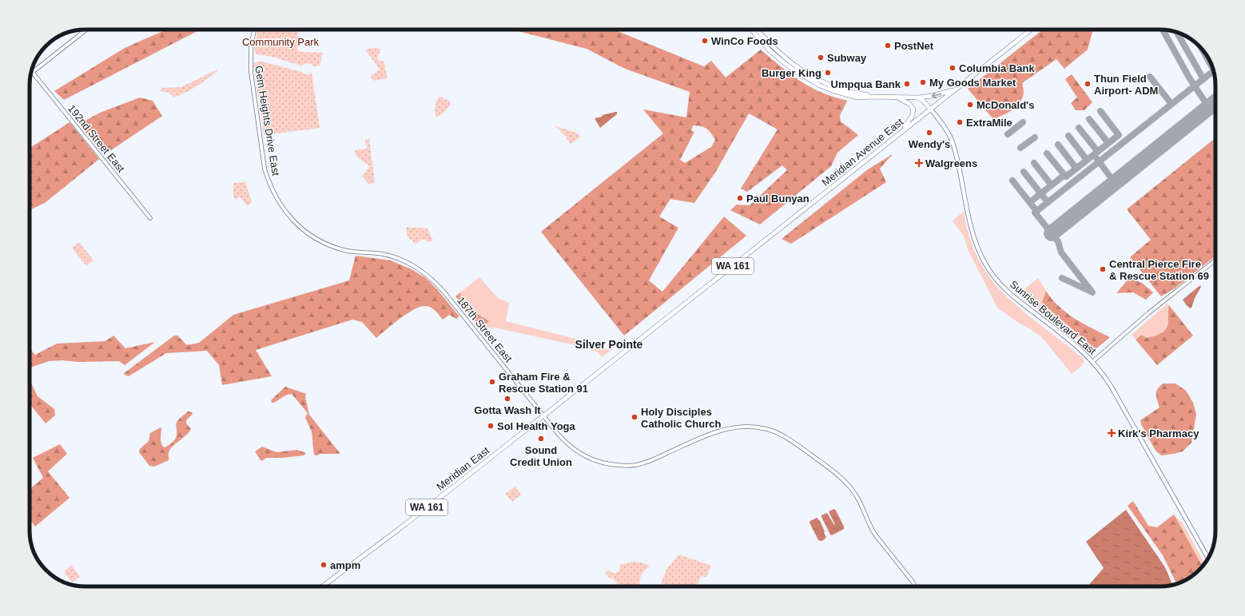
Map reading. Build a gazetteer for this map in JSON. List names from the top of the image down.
{
  "streets": {
    "main road": [
      "Meridian Avenue East",
      "WA 161",
      "Sunrise Boulevard East",
      "Meridian East"
    ],
    "street": ["Gem Heights Drive East", "192nd Street East", "187th Street East"]
  },
  "crossings": [
    ["Gem Heights Drive East", "187th Street East"],
    ["Meridian Avenue East", "Sunrise Boulevard East"],
    ["Meridian Avenue East", "187th Street East"],
    ["Meridian Avenue East", "Meridian East"],
    ["187th Street East", "Meridian East"]
  ],
  "districts": ["Silver Pointe"],
  "parks": ["Community Park"],
  "places": {
    "other": [
      "WinCo Foods",
      "PostNet",
      "Subway",
      "Columbia Bank",
      "Burger King",
      "My Goods Market",
      "Umpqua Bank",
      "Thun Field Airport- ADM",
      "McDonald's",
      "ExtraMile",
      "Wendy's",
      "Paul Bunyan",
      "Central Pierce Fire & Rescue Station 69",
      "Graham Fire & Rescue Station 91",
      "Gotta Wash It",
      "Holy Disciples Catholic Church",
      "Sol Health Yoga",
      "Sound Credit Union",
      "ampm"
    ],
    "health": ["Walgreens", "Kirk's Pharmacy"]
  }
}
